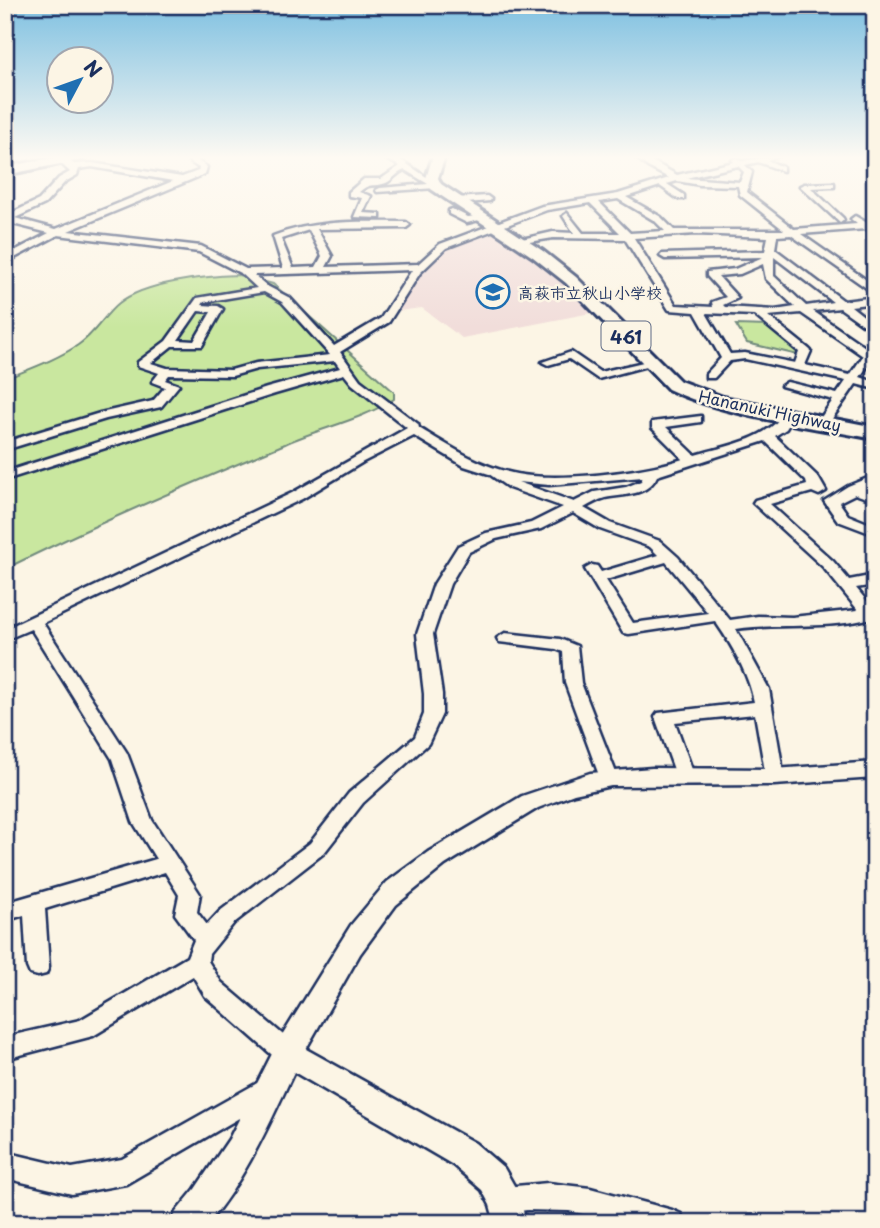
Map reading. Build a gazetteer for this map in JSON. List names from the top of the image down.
{
  "streets": {
    "main road": ["461", "Hananuki Highway"]
  },
  "places": {
    "school or university": ["高萩市立秋山小学校"]
  },
  "north": "top right"
}
